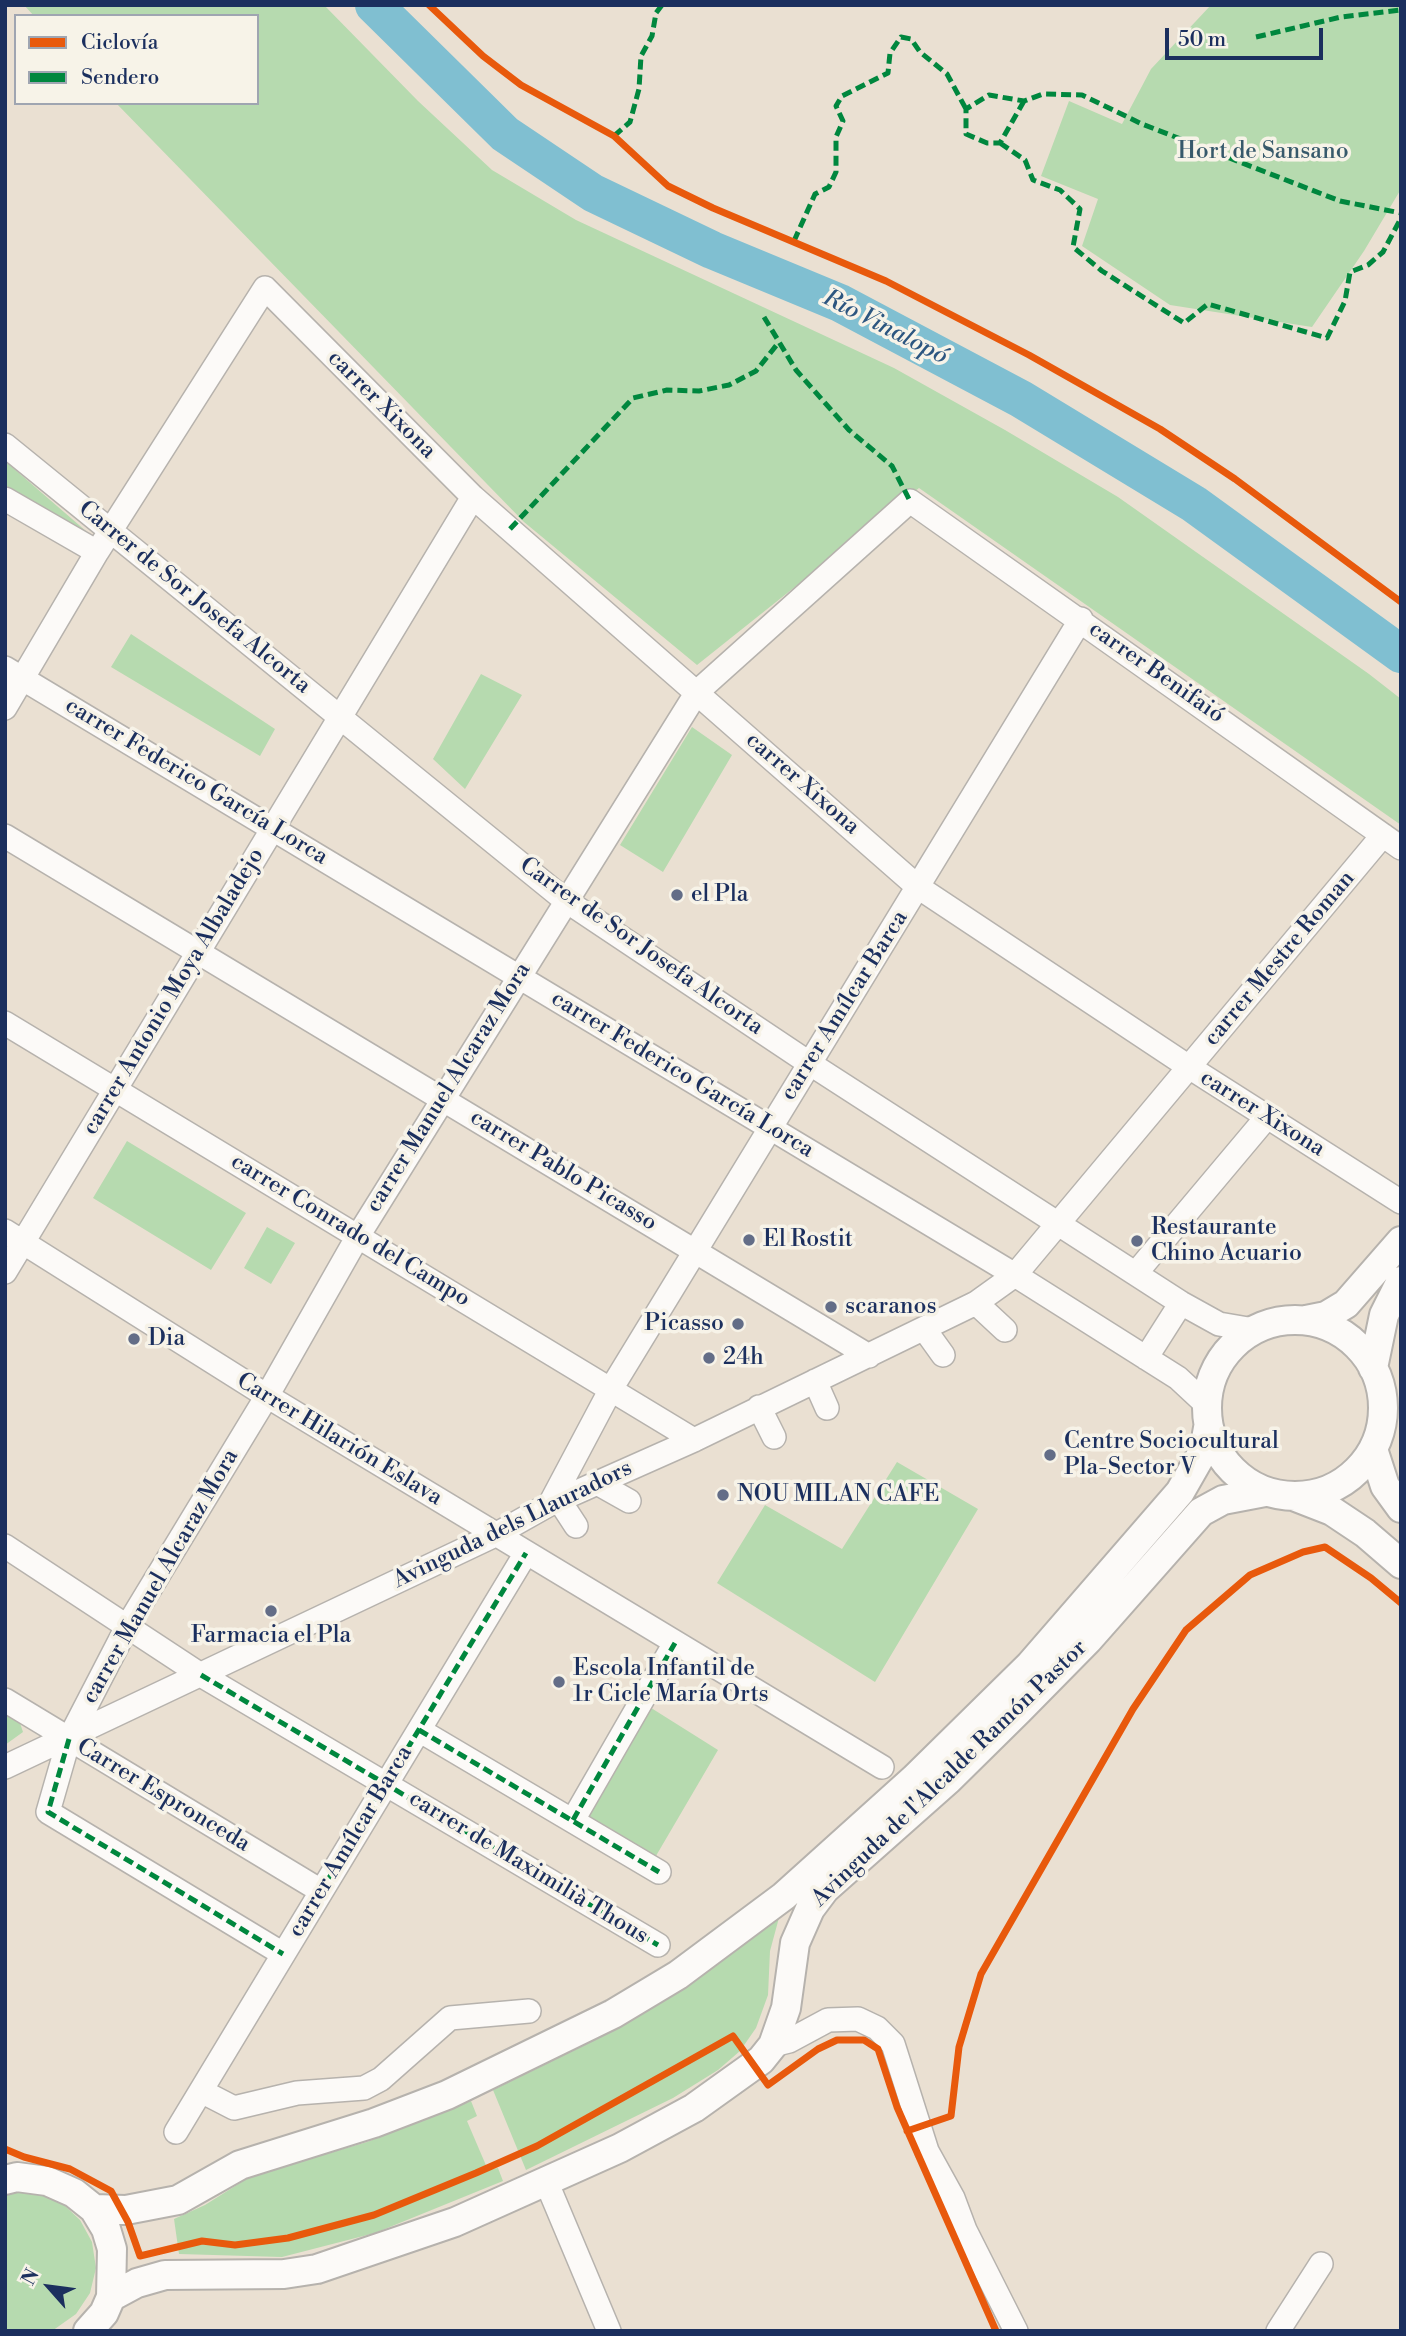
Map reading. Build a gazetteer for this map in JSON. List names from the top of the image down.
{
  "streets": {
    "main road": ["Avinguda de l'Alcalde Ramón Pastor"],
    "street": [
      "carrer Xixona",
      "Carrer de Sor Josefa Alcorta",
      "carrer Benifaió",
      "carrer Federico García Lorca",
      "carrer Mestre Roman",
      "carrer Antonio Moya Albaladejo",
      "carrer Amílcar Barca",
      "carrer Manuel Alcaraz Mora",
      "carrer Pablo Picasso",
      "carrer Conrado del Campo",
      "Carrer Hilarión Eslava",
      "Avinguda dels Llauradors",
      "Carrer Espronceda",
      "carrer de Maximilià Thous"
    ]
  },
  "crossings": [
    ["carrer Xixona", "Carrer de Sor Josefa Alcorta"],
    ["carrer Xixona", "carrer Mestre Roman"],
    ["carrer Xixona", "carrer Antonio Moya Albaladejo"],
    ["carrer Xixona", "carrer Amílcar Barca"],
    ["carrer Xixona", "carrer Manuel Alcaraz Mora"],
    ["Carrer de Sor Josefa Alcorta", "carrer Federico García Lorca"],
    ["Carrer de Sor Josefa Alcorta", "carrer Mestre Roman"],
    ["Carrer de Sor Josefa Alcorta", "carrer Antonio Moya Albaladejo"],
    ["Carrer de Sor Josefa Alcorta", "carrer Amílcar Barca"],
    ["Carrer de Sor Josefa Alcorta", "carrer Manuel Alcaraz Mora"],
    ["Carrer de Sor Josefa Alcorta", "Avinguda de l'Alcalde Ramón Pastor"],
    ["carrer Benifaió", "carrer Mestre Roman"],
    ["carrer Benifaió", "carrer Amílcar Barca"],
    ["carrer Benifaió", "carrer Manuel Alcaraz Mora"],
    ["carrer Federico García Lorca", "carrer Mestre Roman"],
    ["carrer Federico García Lorca", "carrer Antonio Moya Albaladejo"],
    ["carrer Federico García Lorca", "carrer Amílcar Barca"],
    ["carrer Federico García Lorca", "carrer Manuel Alcaraz Mora"],
    ["carrer Federico García Lorca", "Avinguda dels Llauradors"],
    ["carrer Federico García Lorca", "Avinguda de l'Alcalde Ramón Pastor"],
    ["carrer Mestre Roman", "Avinguda dels Llauradors"],
    ["carrer Antonio Moya Albaladejo", "carrer Pablo Picasso"],
    ["carrer Antonio Moya Albaladejo", "carrer Conrado del Campo"],
    ["carrer Antonio Moya Albaladejo", "Carrer Hilarión Eslava"],
    ["carrer Amílcar Barca", "carrer Manuel Alcaraz Mora"],
    ["carrer Amílcar Barca", "carrer Pablo Picasso"],
    ["carrer Amílcar Barca", "carrer Conrado del Campo"],
    ["carrer Amílcar Barca", "Carrer Hilarión Eslava"],
    ["carrer Amílcar Barca", "Avinguda dels Llauradors"],
    ["carrer Amílcar Barca", "Carrer Espronceda"],
    ["carrer Amílcar Barca", "carrer de Maximilià Thous"],
    ["carrer Manuel Alcaraz Mora", "carrer Pablo Picasso"],
    ["carrer Manuel Alcaraz Mora", "carrer Conrado del Campo"],
    ["carrer Manuel Alcaraz Mora", "Carrer Hilarión Eslava"],
    ["carrer Manuel Alcaraz Mora", "Avinguda dels Llauradors"],
    ["carrer Manuel Alcaraz Mora", "Carrer Espronceda"],
    ["carrer Manuel Alcaraz Mora", "carrer de Maximilià Thous"],
    ["carrer Pablo Picasso", "Avinguda dels Llauradors"],
    ["carrer Conrado del Campo", "Avinguda dels Llauradors"],
    ["Carrer Hilarión Eslava", "Avinguda dels Llauradors"],
    ["Avinguda dels Llauradors", "Carrer Espronceda"],
    ["Avinguda dels Llauradors", "carrer de Maximilià Thous"]
  ],
  "water": ["Río Vinalopó"],
  "parks": ["Hort de Sansano"],
  "places": [
    "el Pla",
    "El Rostit",
    "Restaurante Chino Acuario",
    "scaranos",
    "Picasso",
    "Dia",
    "24h",
    "Centre Sociocultural Pla-Sector V",
    "NOU MILAN CAFE",
    "Farmacia el Pla",
    "Escola Infantil de 1r Cicle María Orts"
  ],
  "legend": ["Ciclovía", "Sendero"],
  "scale_bar": "50 m",
  "north": "top left"
}
